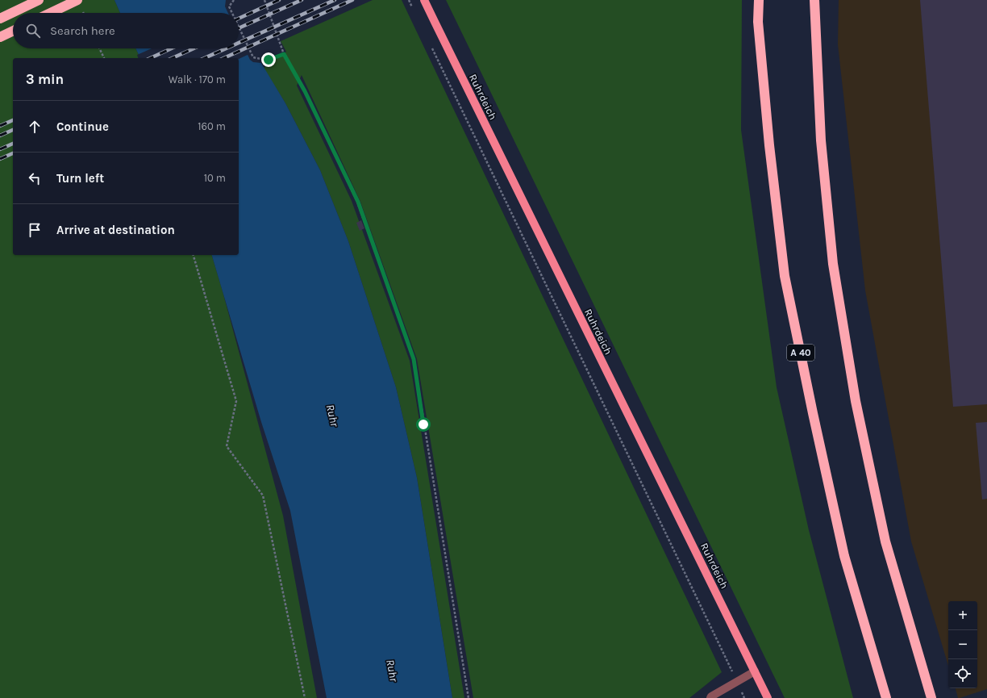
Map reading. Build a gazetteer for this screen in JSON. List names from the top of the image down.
{
  "streets": {
    "highway": ["A 40"],
    "main road": ["Ruhrdeich"]
  },
  "water": ["Ruhr"],
  "page": {
    "search": "Search here",
    "heading": ["3 min", "Walk · 170 m"],
    "list": [
      ["Continue", "160 m"],
      ["Turn left", "10 m"],
      "Arrive at destination"
    ],
    "map_buttons": ["+", "−"]
  }
}
